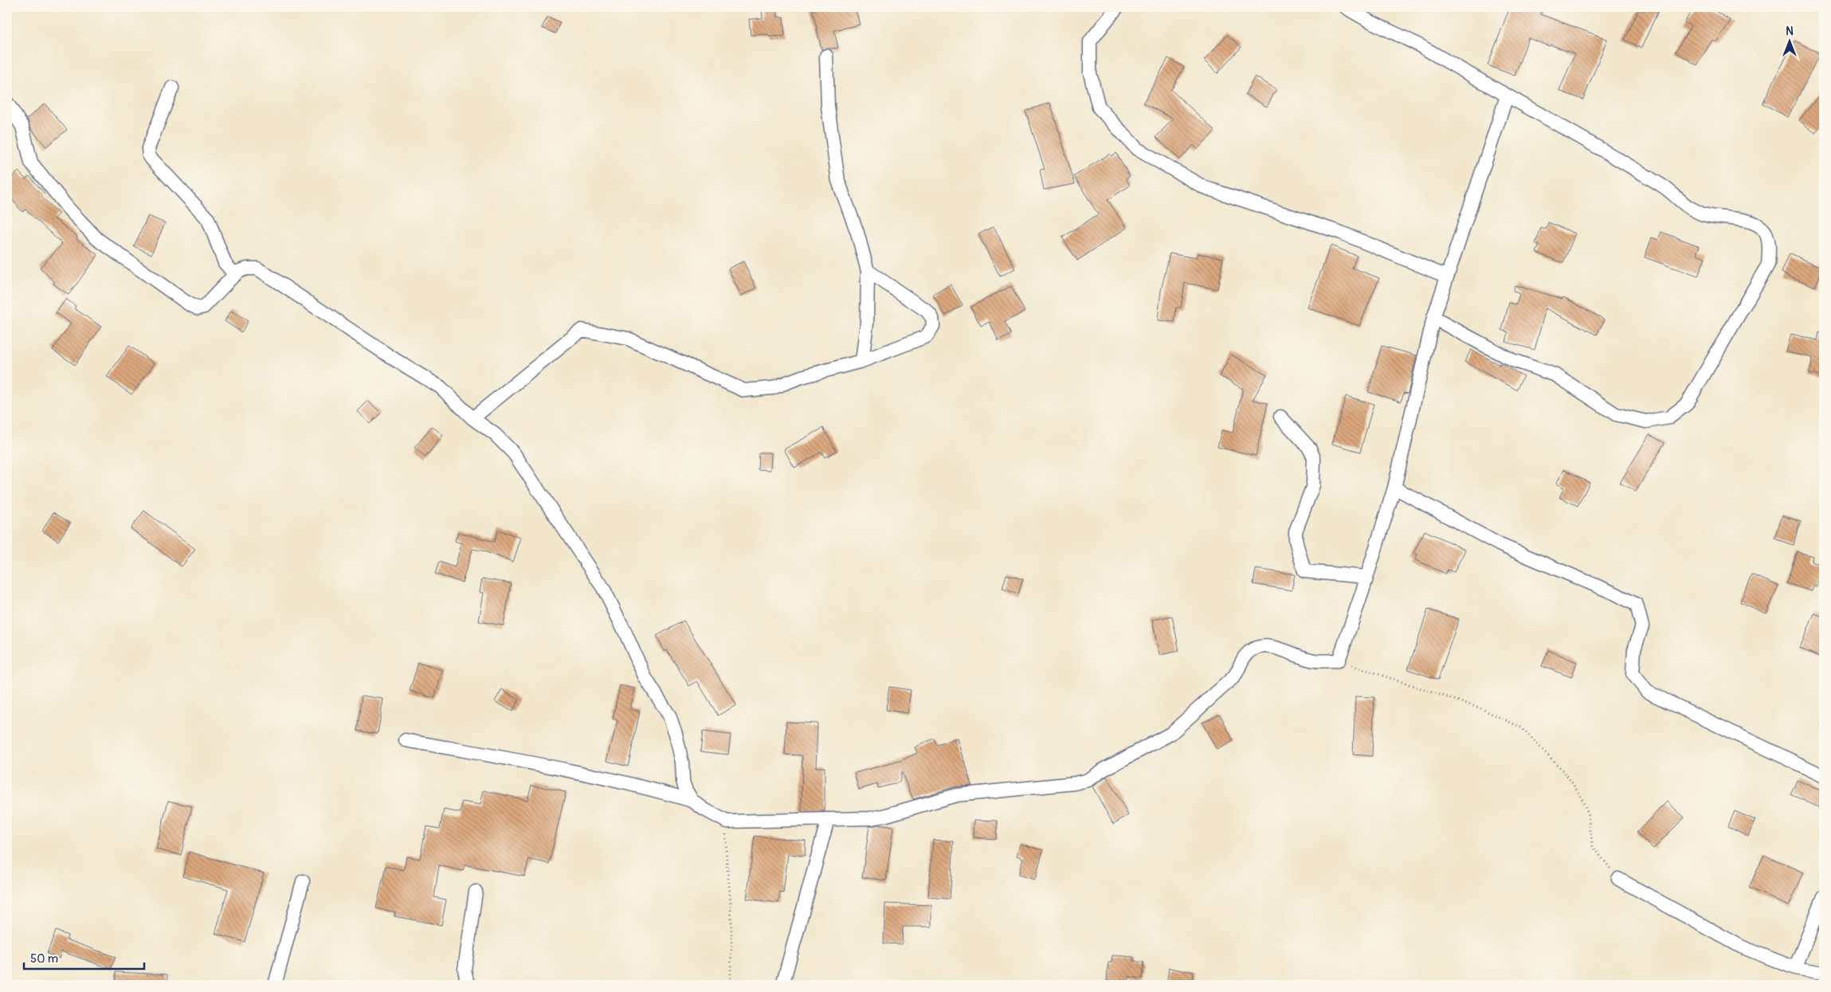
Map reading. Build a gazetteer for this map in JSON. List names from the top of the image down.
{
  "scale_bar": "50 m",
  "north": "top"
}
